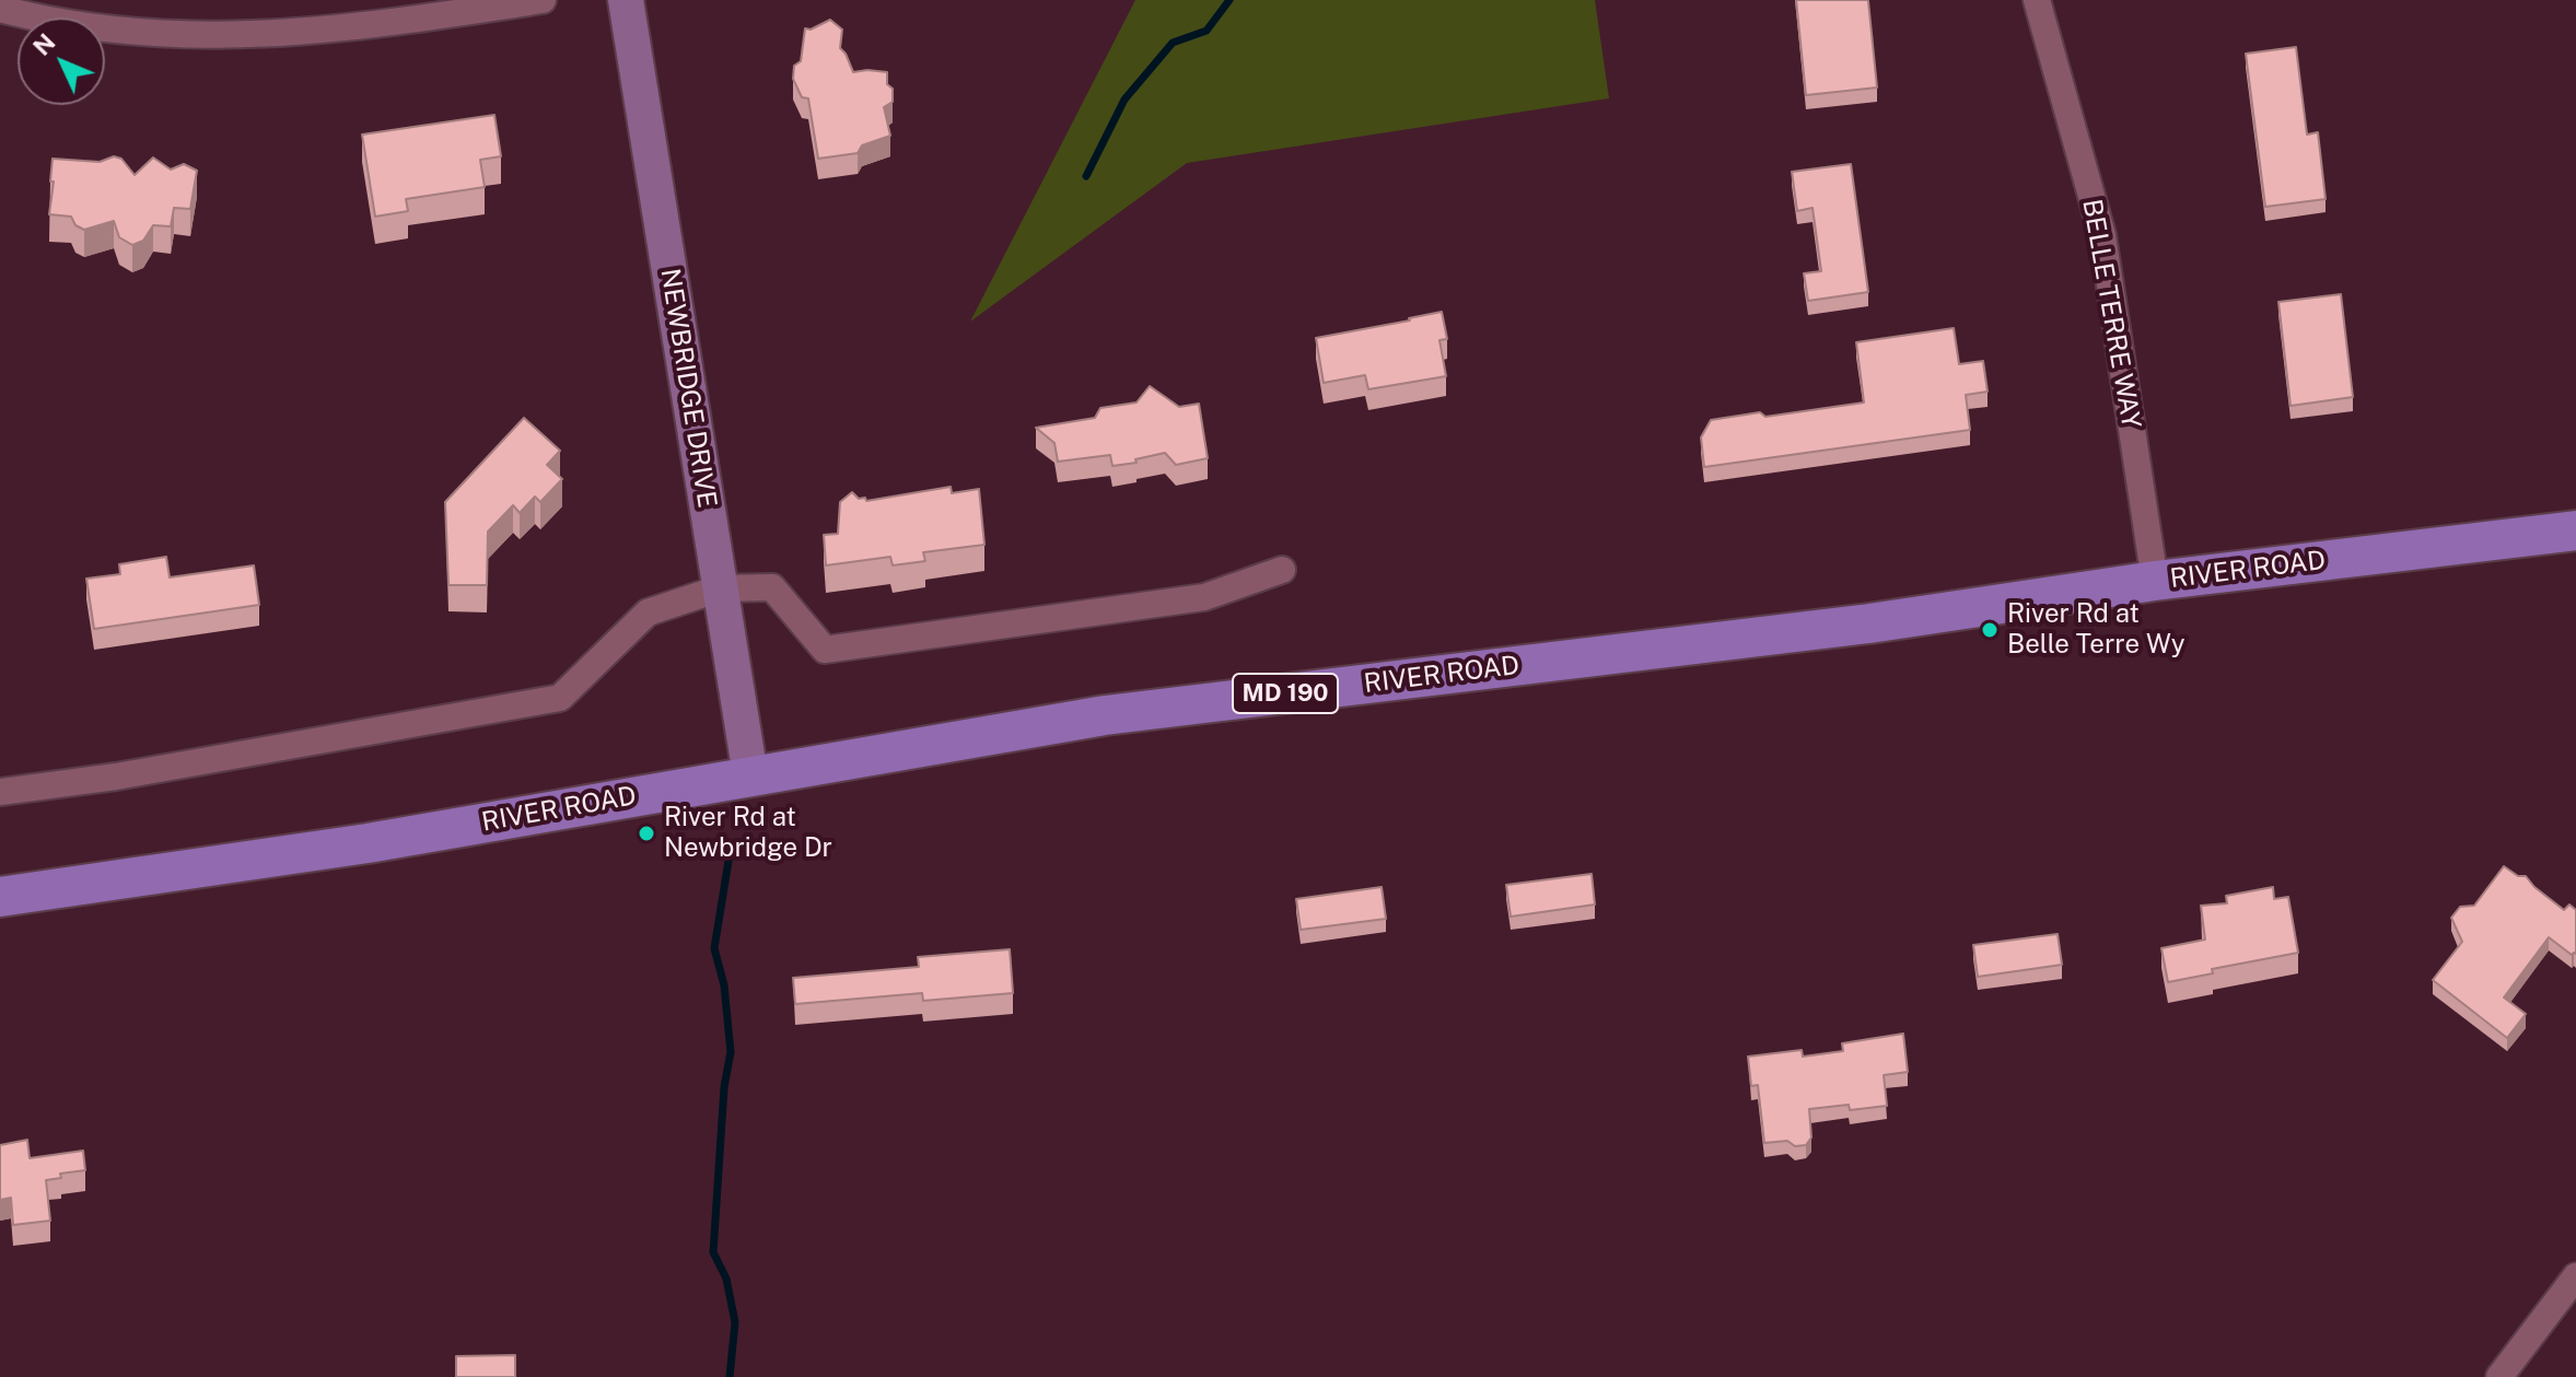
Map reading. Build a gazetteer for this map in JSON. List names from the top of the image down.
{
  "streets": {
    "main road": ["RIVER ROAD", "MD 190"],
    "street": ["BELLE TERRE WAY", "NEWBRIDGE DRIVE"]
  },
  "crossings": [
    ["BELLE TERRE WAY", "RIVER ROAD"],
    ["NEWBRIDGE DRIVE", "RIVER ROAD"]
  ],
  "places": ["River Rd at Belle Terre Wy", "River Rd at Newbridge Dr"],
  "north": "top left"
}
